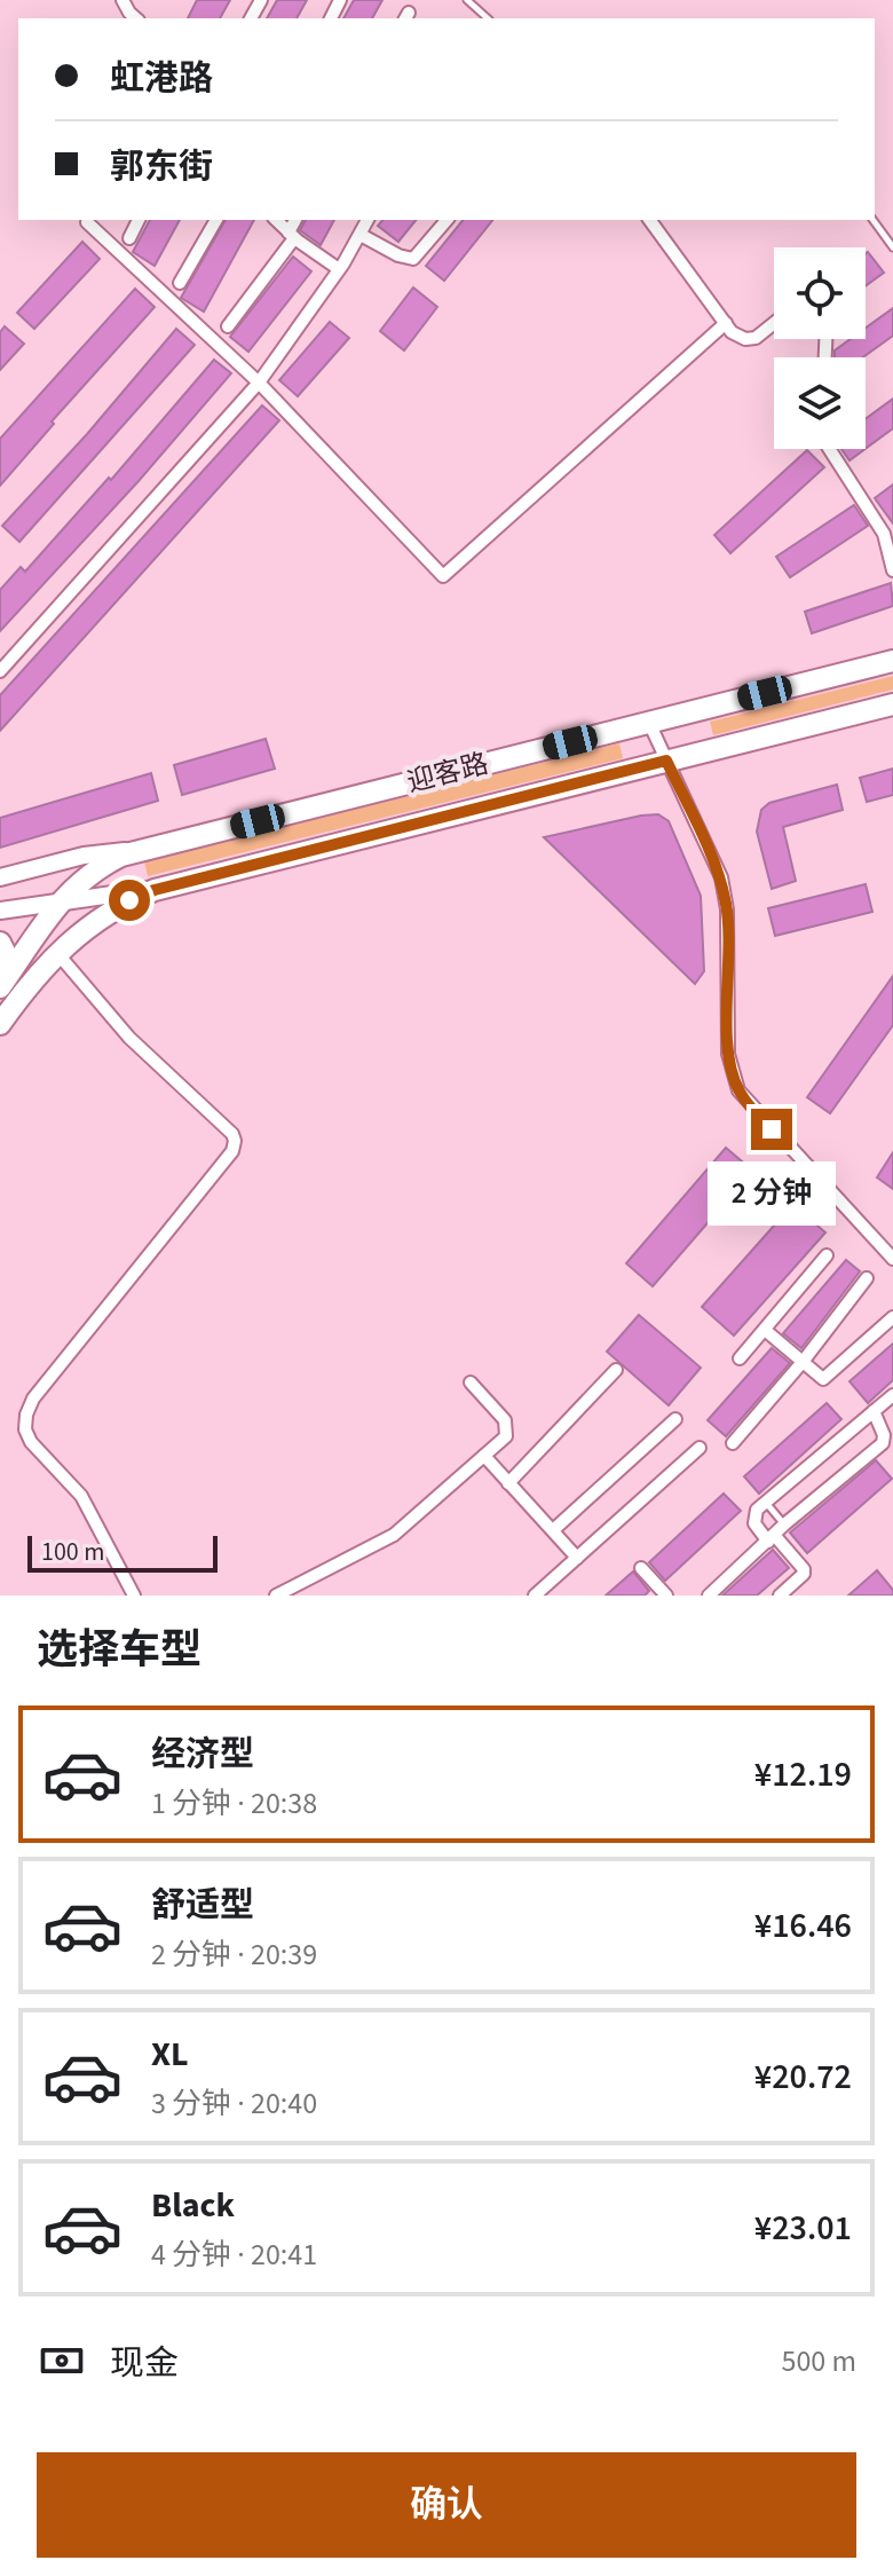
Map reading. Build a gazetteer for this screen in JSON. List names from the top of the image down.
{
  "streets": {
    "highway": ["迎客路"]
  },
  "scale_bar": "100 m",
  "page": {
    "banner": ["虹港路", "郭东街"],
    "bubble": "2 分钟",
    "scale": "100 m",
    "heading": "选择车型",
    "list": [
      {
        "name": "经济型",
        "note": "1 分钟 · 20:38",
        "value": "¥12.19"
      },
      {
        "name": "舒适型",
        "note": "2 分钟 · 20:39",
        "value": "¥16.46"
      },
      {
        "name": "XL",
        "note": "3 分钟 · 20:40",
        "value": "¥20.72"
      },
      {
        "name": "Black",
        "note": "4 分钟 · 20:41",
        "value": "¥23.01"
      }
    ],
    "pay": ["现金", "500 m"],
    "buttons": "确认"
  }
}
